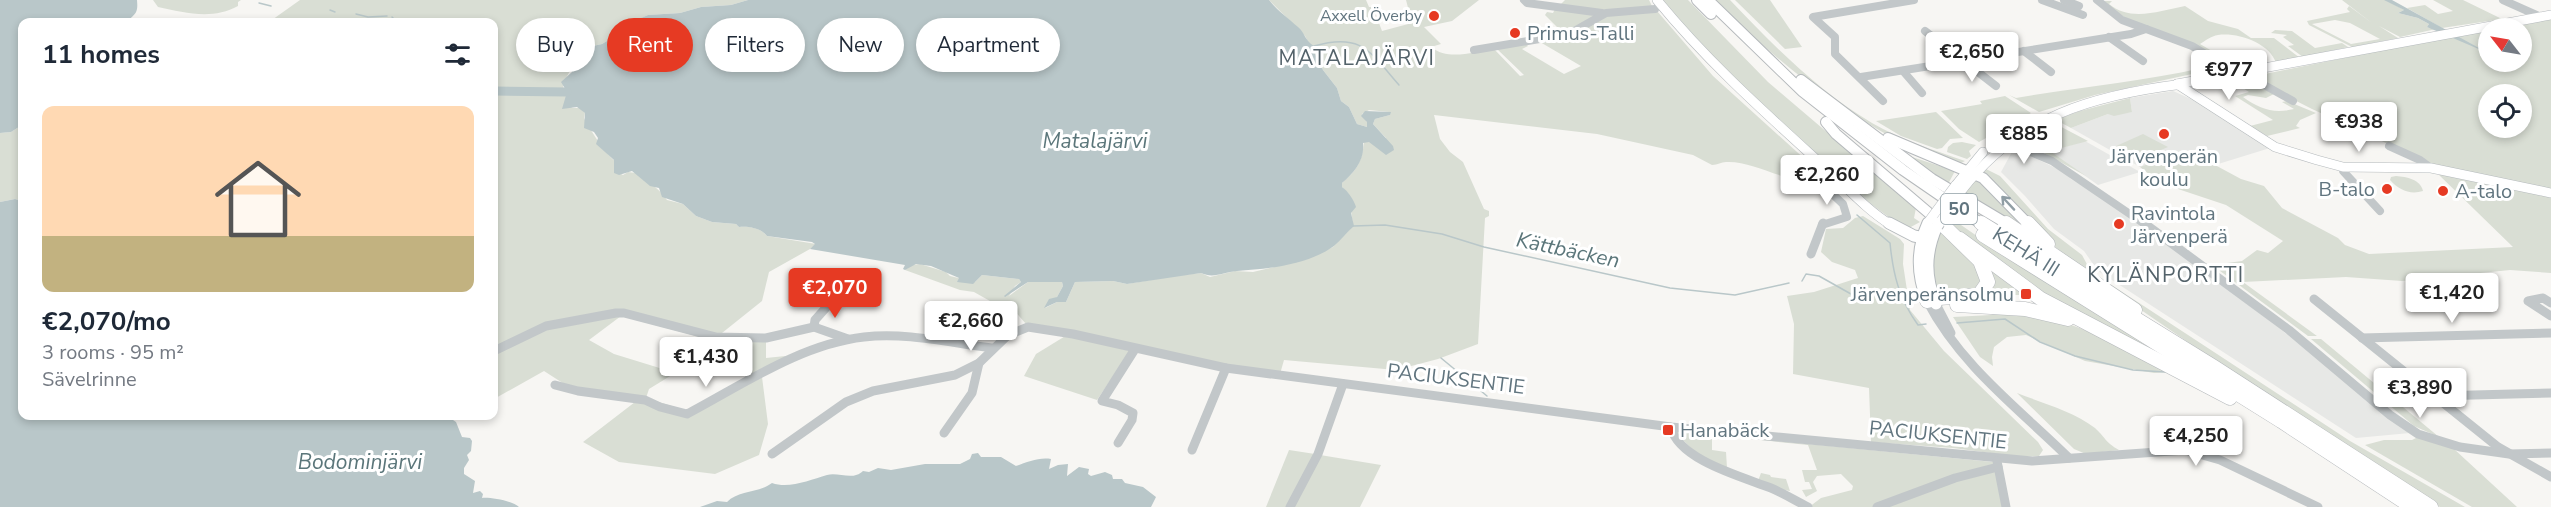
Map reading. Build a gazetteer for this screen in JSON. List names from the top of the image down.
{
  "streets": {
    "highway": ["50", "KEHÄ III"],
    "street": ["PACIUKSENTIE"]
  },
  "districts": ["MATALAJÄRVI", "KYLÄNPORTTI"],
  "water": ["Matalajärvi", "Kättbäcken", "Bodominjärvi"],
  "places": {
    "other": [
      "Axxell Överby",
      "Primus-Talli",
      "Järvenperän koulu",
      "B-talo",
      "A-talo",
      "Ravintola Järvenperä"
    ],
    "transit": ["Järvenperänsolmu", "Hanabäck"]
  },
  "north": "top left",
  "page": {
    "chip": [
      "Buy",
      "Rent",
      "Filters",
      "New",
      "Apartment"
    ],
    "heading": "11 homes",
    "price": [
      "€2,650",
      "€977",
      "€938",
      "€885",
      "€2,260",
      "€2,070",
      "€1,420",
      "€2,660",
      "€1,430",
      "€3,890",
      "€4,250"
    ],
    "list": [
      {
        "name": "€2,070/mo",
        "note": "3 rooms · 95 m² · Sävelrinne"
      }
    ]
  }
}
